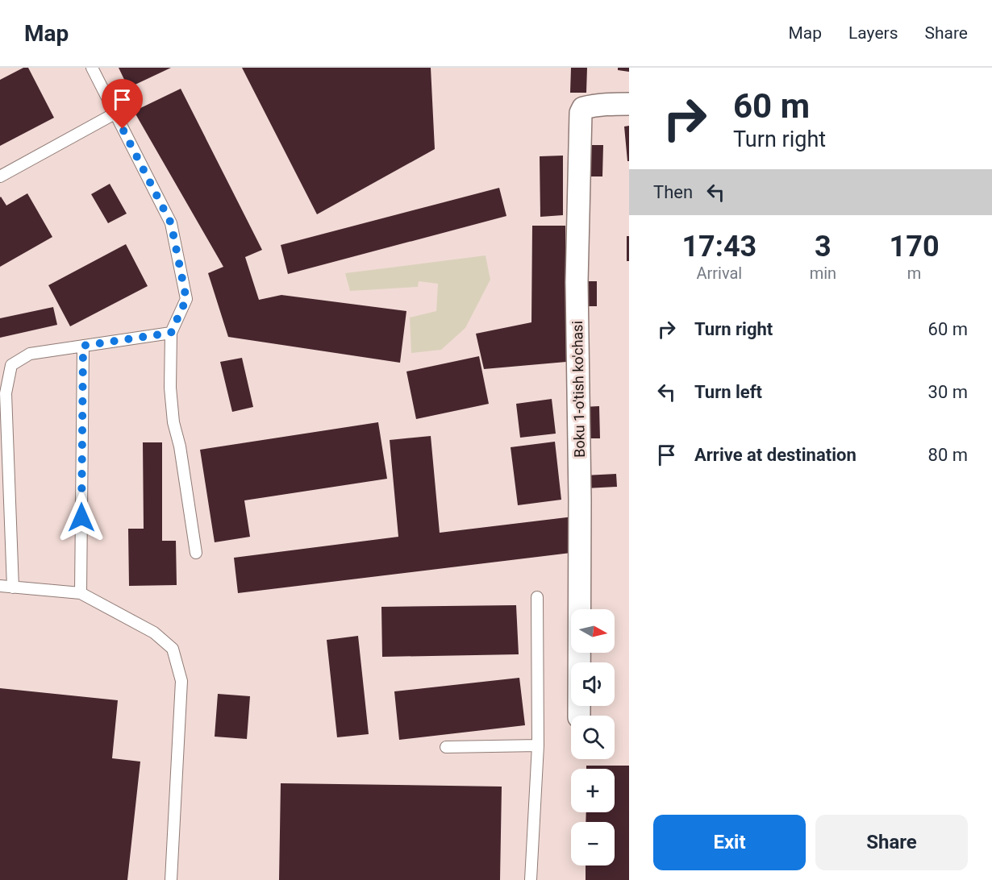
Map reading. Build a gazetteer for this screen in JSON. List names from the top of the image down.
{
  "streets": {
    "street": ["Boku 1-o'tish ko'chasi"]
  },
  "north": "right",
  "page": {
    "header": "Map",
    "nav": ["Map", "Layers", "Share"],
    "turn": ["60 m", "Turn right"],
    "then": "Then",
    "eta": [
      "17:43",
      "Arrival",
      "3",
      "min",
      "170",
      "m"
    ],
    "list": [
      {
        "name": "Turn right",
        "value": "60 m"
      },
      {
        "name": "Turn left",
        "value": "30 m"
      },
      {
        "name": "Arrive at destination",
        "value": "80 m"
      }
    ],
    "map_buttons": ["+", "−"],
    "buttons": ["Exit", "Share"]
  }
}
